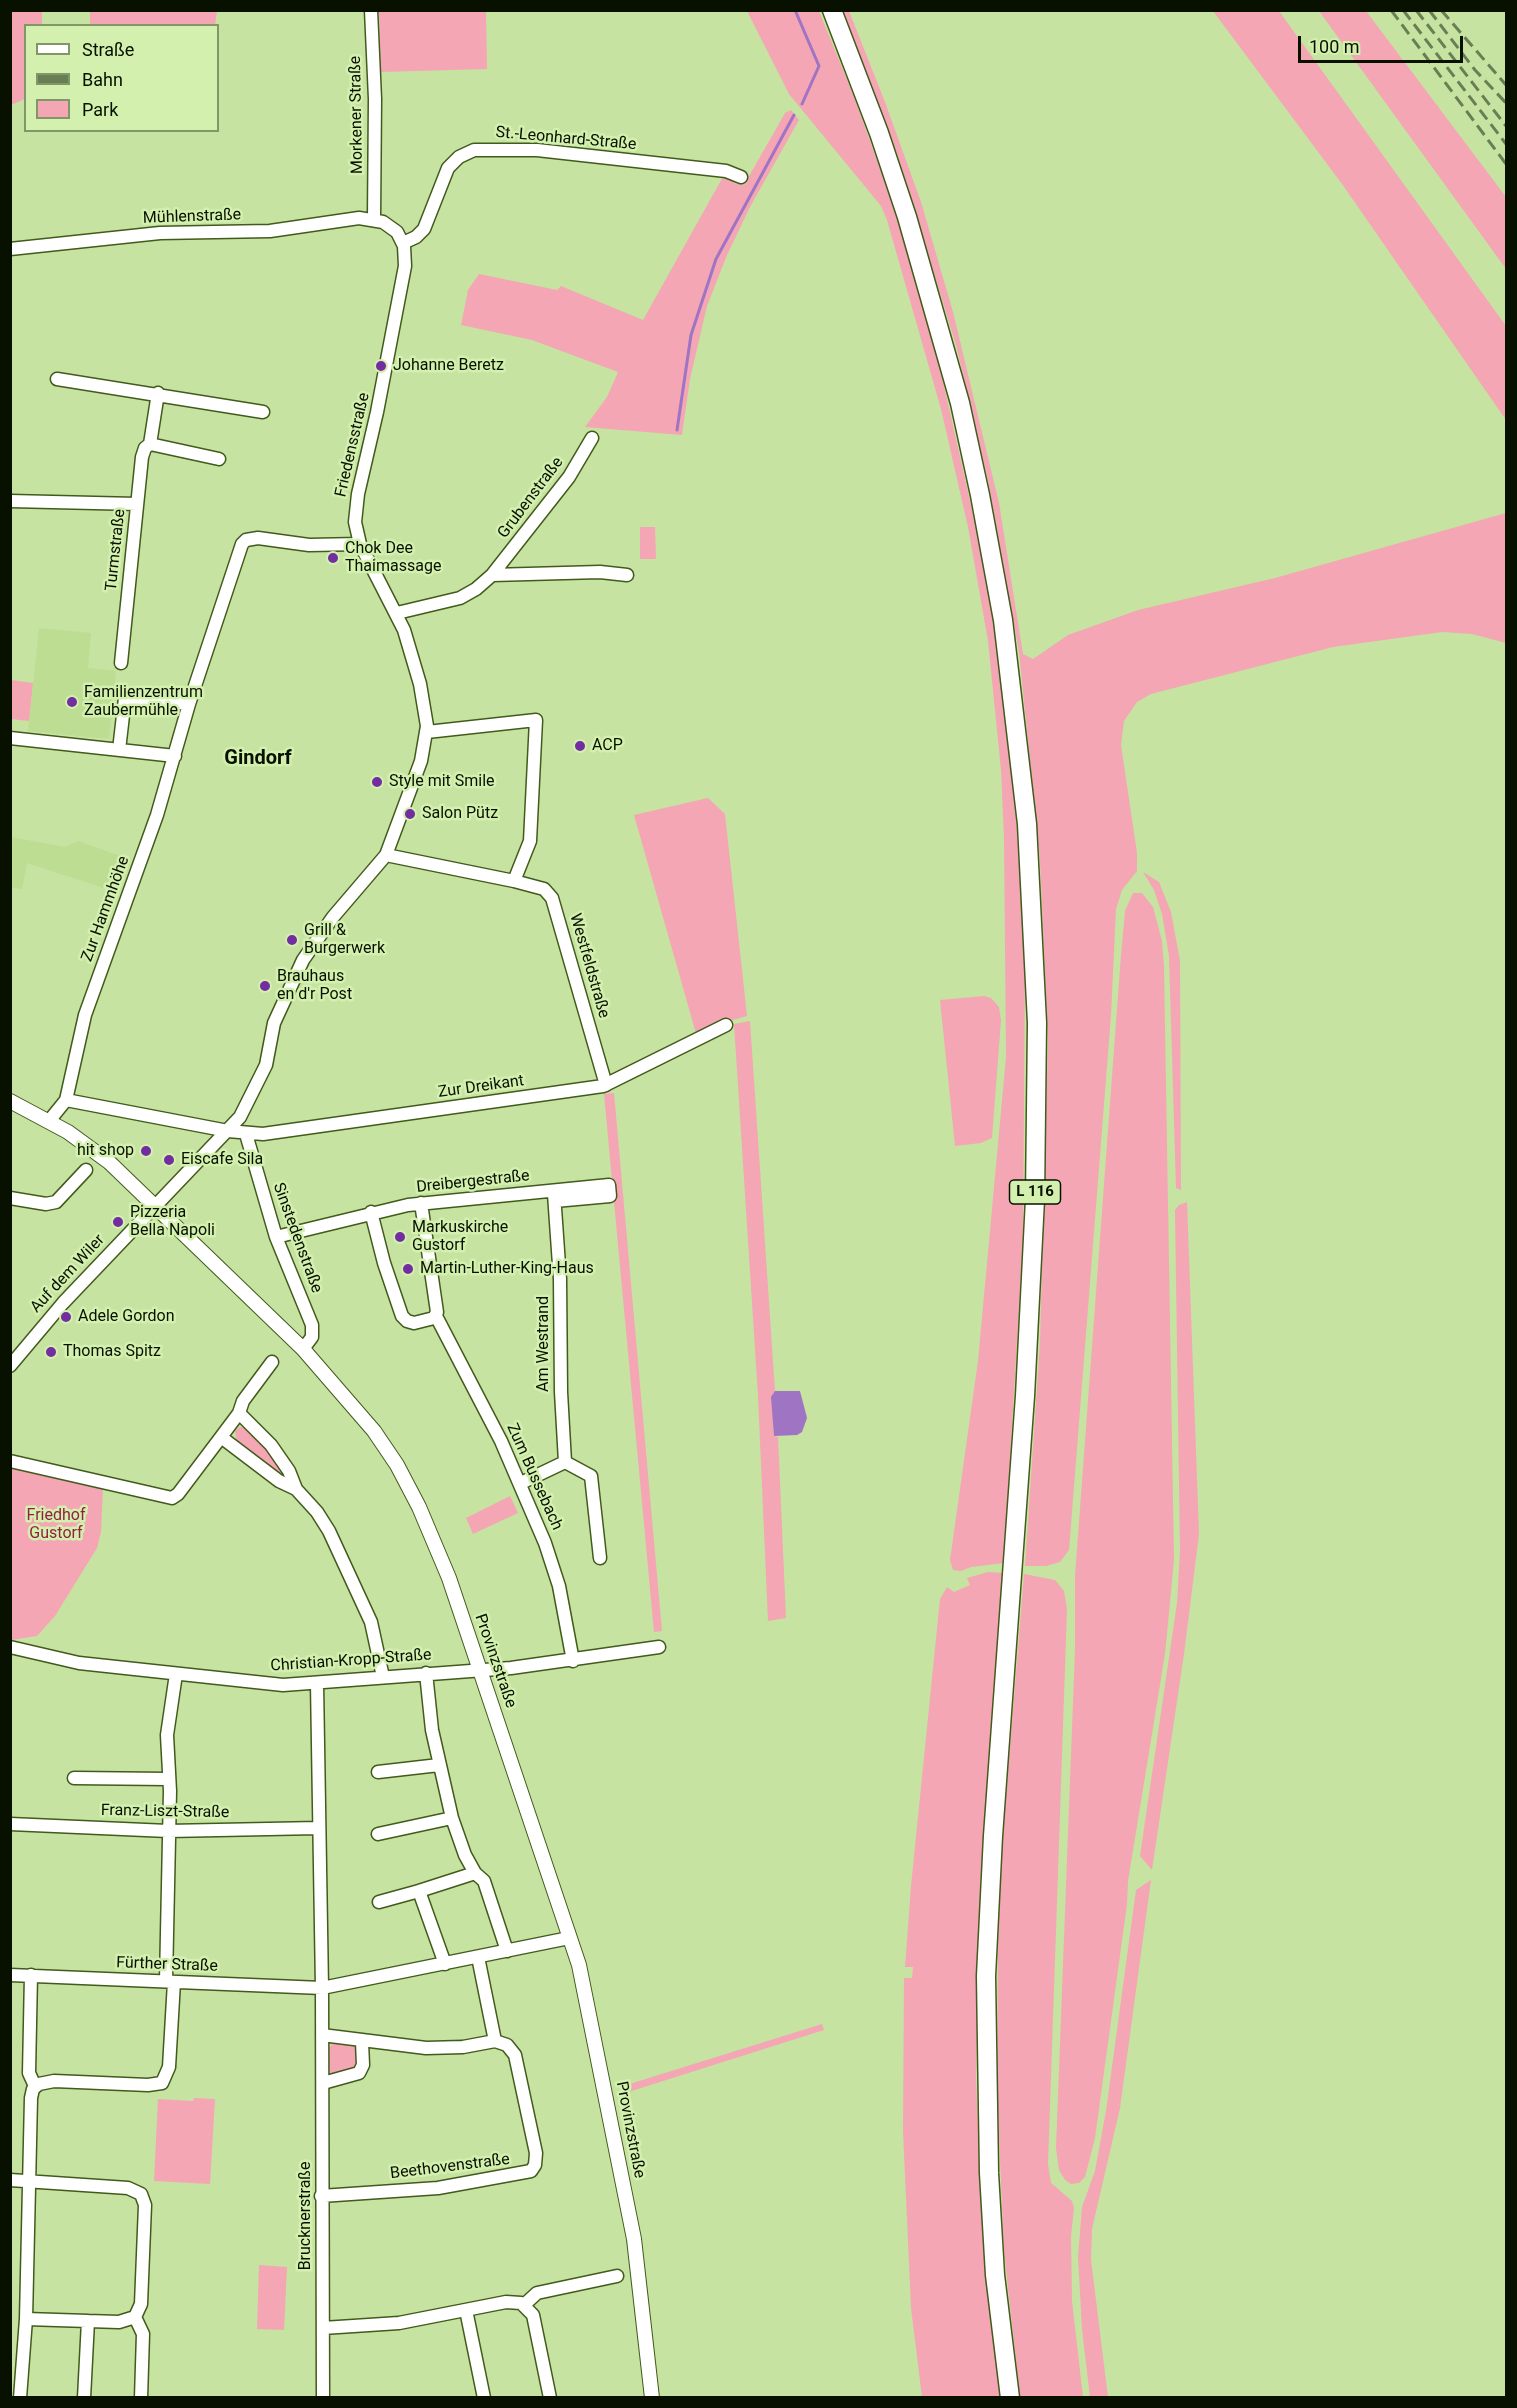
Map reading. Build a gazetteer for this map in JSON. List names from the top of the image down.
{
  "streets": {
    "main road": ["L 116"],
    "street": [
      "Morkener Straße",
      "St.-Leonhard-Straße",
      "Mühlenstraße",
      "Friedensstraße",
      "Grubenstraße",
      "Turmstraße",
      "Zur Hammhöhe",
      "Westfeldstraße",
      "Zur Dreikant",
      "Dreibergestraße",
      "Sinstedenstraße",
      "Auf dem Wiler",
      "Am Westrand",
      "Zum Bussebach",
      "Christian-Kropp-Straße",
      "Provinzstraße",
      "Franz-Liszt-Straße",
      "Fürther Straße",
      "Beethovenstraße",
      "Brucknerstraße"
    ]
  },
  "crossings": [
    ["Morkener Straße", "Mühlenstraße"],
    ["St.-Leonhard-Straße", "Friedensstraße"],
    ["Friedensstraße", "Grubenstraße"],
    ["Friedensstraße", "Zur Hammhöhe"],
    ["Friedensstraße", "Westfeldstraße"],
    ["Friedensstraße", "Zur Dreikant"],
    ["Friedensstraße", "Auf dem Wiler"],
    ["Zur Hammhöhe", "Provinzstraße"],
    ["Westfeldstraße", "Zur Dreikant"],
    ["Zur Dreikant", "Sinstedenstraße"],
    ["Zur Dreikant", "Auf dem Wiler"],
    ["Dreibergestraße", "Sinstedenstraße"],
    ["Dreibergestraße", "Am Westrand"],
    ["Dreibergestraße", "Zum Bussebach"],
    ["Sinstedenstraße", "Provinzstraße"],
    ["Auf dem Wiler", "Provinzstraße"],
    ["Zum Bussebach", "Christian-Kropp-Straße"],
    ["Christian-Kropp-Straße", "Provinzstraße"],
    ["Provinzstraße", "Fürther Straße"],
    ["Beethovenstraße", "Brucknerstraße"]
  ],
  "districts": ["Gindorf"],
  "parks": ["Friedhof Gustorf"],
  "places": [
    "Johanne Beretz",
    "Chok Dee Thaimassage",
    "Familienzentrum Zaubermühle",
    "ACP",
    "Style mit Smile",
    "Salon Pütz",
    "Grill & Burgerwerk",
    "Brauhaus en d'r Post",
    "hit shop",
    "Eiscafe Sila",
    "Pizzeria Bella Napoli",
    "Markuskirche Gustorf",
    "Martin-Luther-King-Haus",
    "Adele Gordon",
    "Thomas Spitz"
  ],
  "legend": ["Straße", "Bahn", "Park"],
  "scale_bar": "100 m"
}
